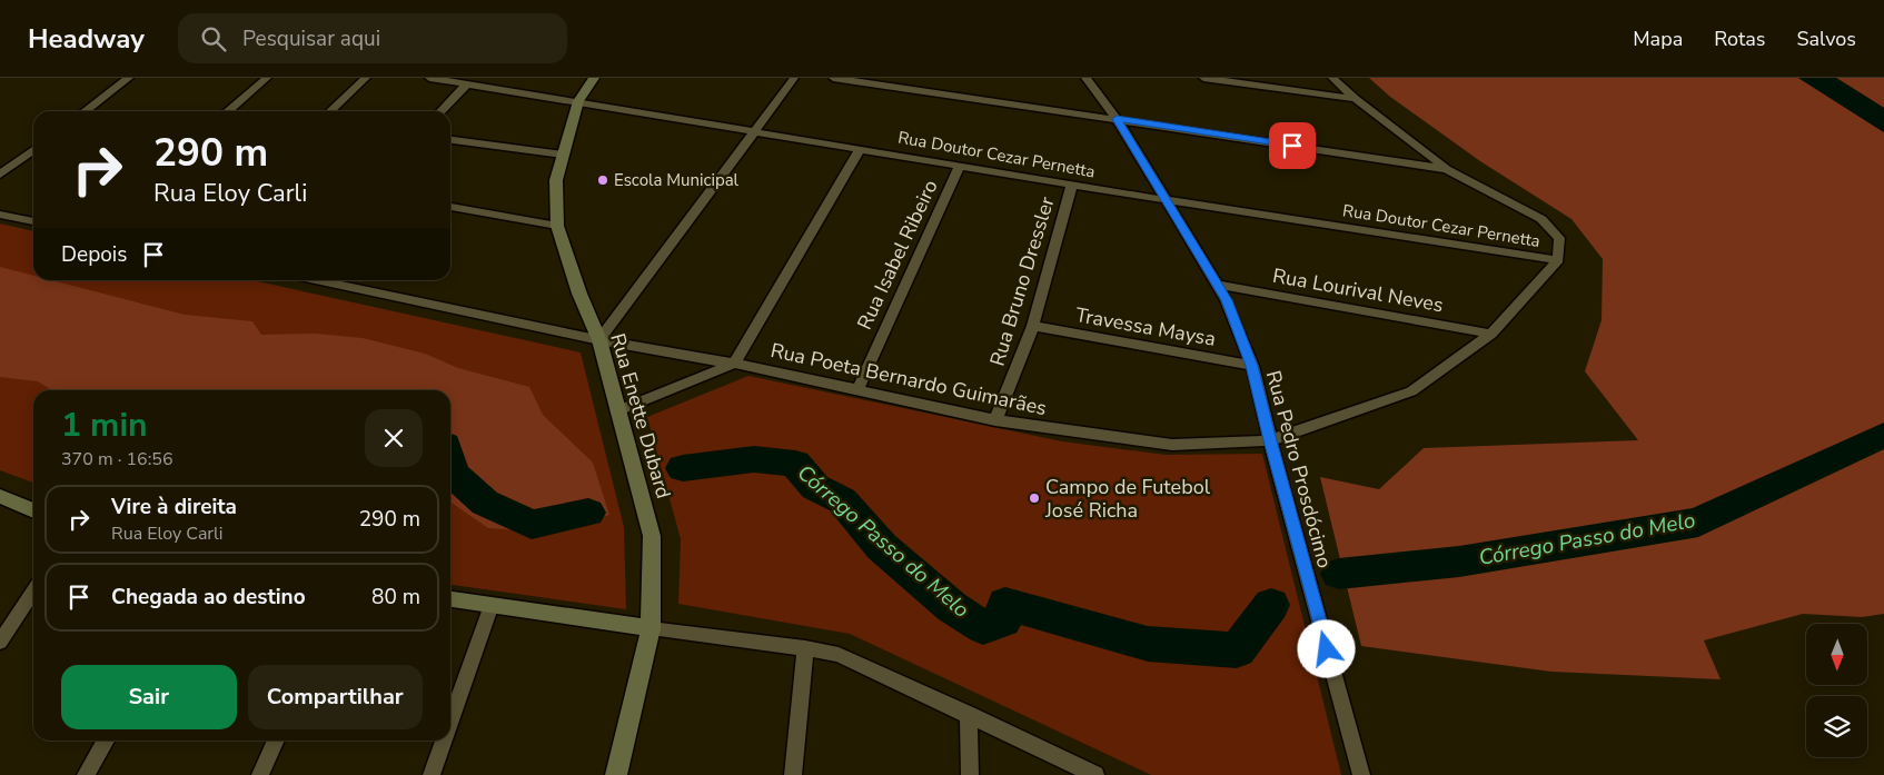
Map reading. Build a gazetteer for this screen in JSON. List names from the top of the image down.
{
  "streets": {
    "street": [
      "Rua Doutor Cezar Pernetta",
      "Rua Isabel Ribeiro",
      "Rua Bruno Dressler",
      "Rua Lourival Neves",
      "Travessa Maysa",
      "Rua Poeta Bernardo Guimarães",
      "Rua Enette Dubard",
      "Rua Pedro Prosdócimo"
    ]
  },
  "crossings": [
    ["Rua Doutor Cezar Pernetta", "Rua Isabel Ribeiro"],
    ["Rua Doutor Cezar Pernetta", "Rua Bruno Dressler"],
    ["Rua Doutor Cezar Pernetta", "Rua Poeta Bernardo Guimarães"],
    ["Rua Doutor Cezar Pernetta", "Rua Enette Dubard"],
    ["Rua Doutor Cezar Pernetta", "Rua Pedro Prosdócimo"],
    ["Rua Isabel Ribeiro", "Rua Poeta Bernardo Guimarães"],
    ["Rua Bruno Dressler", "Travessa Maysa"],
    ["Rua Bruno Dressler", "Rua Poeta Bernardo Guimarães"],
    ["Rua Lourival Neves", "Rua Poeta Bernardo Guimarães"],
    ["Rua Lourival Neves", "Rua Pedro Prosdócimo"],
    ["Travessa Maysa", "Rua Pedro Prosdócimo"],
    ["Rua Poeta Bernardo Guimarães", "Rua Enette Dubard"],
    ["Rua Poeta Bernardo Guimarães", "Rua Pedro Prosdócimo"]
  ],
  "water": ["Córrego Passo do Melo"],
  "places": ["Escola Municipal", "Campo de Futebol José Richa"],
  "north": "bottom",
  "page": {
    "header": "Headway",
    "search": "Pesquisar aqui",
    "nav": ["Mapa", "Rotas", "Salvos"],
    "turn": ["290 m", "Rua Eloy Carli"],
    "then": "Depois",
    "heading": ["1 min", "370 m · 16:56"],
    "list": [
      {
        "name": "Vire à direita",
        "note": "Rua Eloy Carli",
        "value": "290 m"
      },
      {
        "name": "Chegada ao destino",
        "value": "80 m"
      }
    ],
    "buttons": ["Sair", "Compartilhar"]
  }
}
